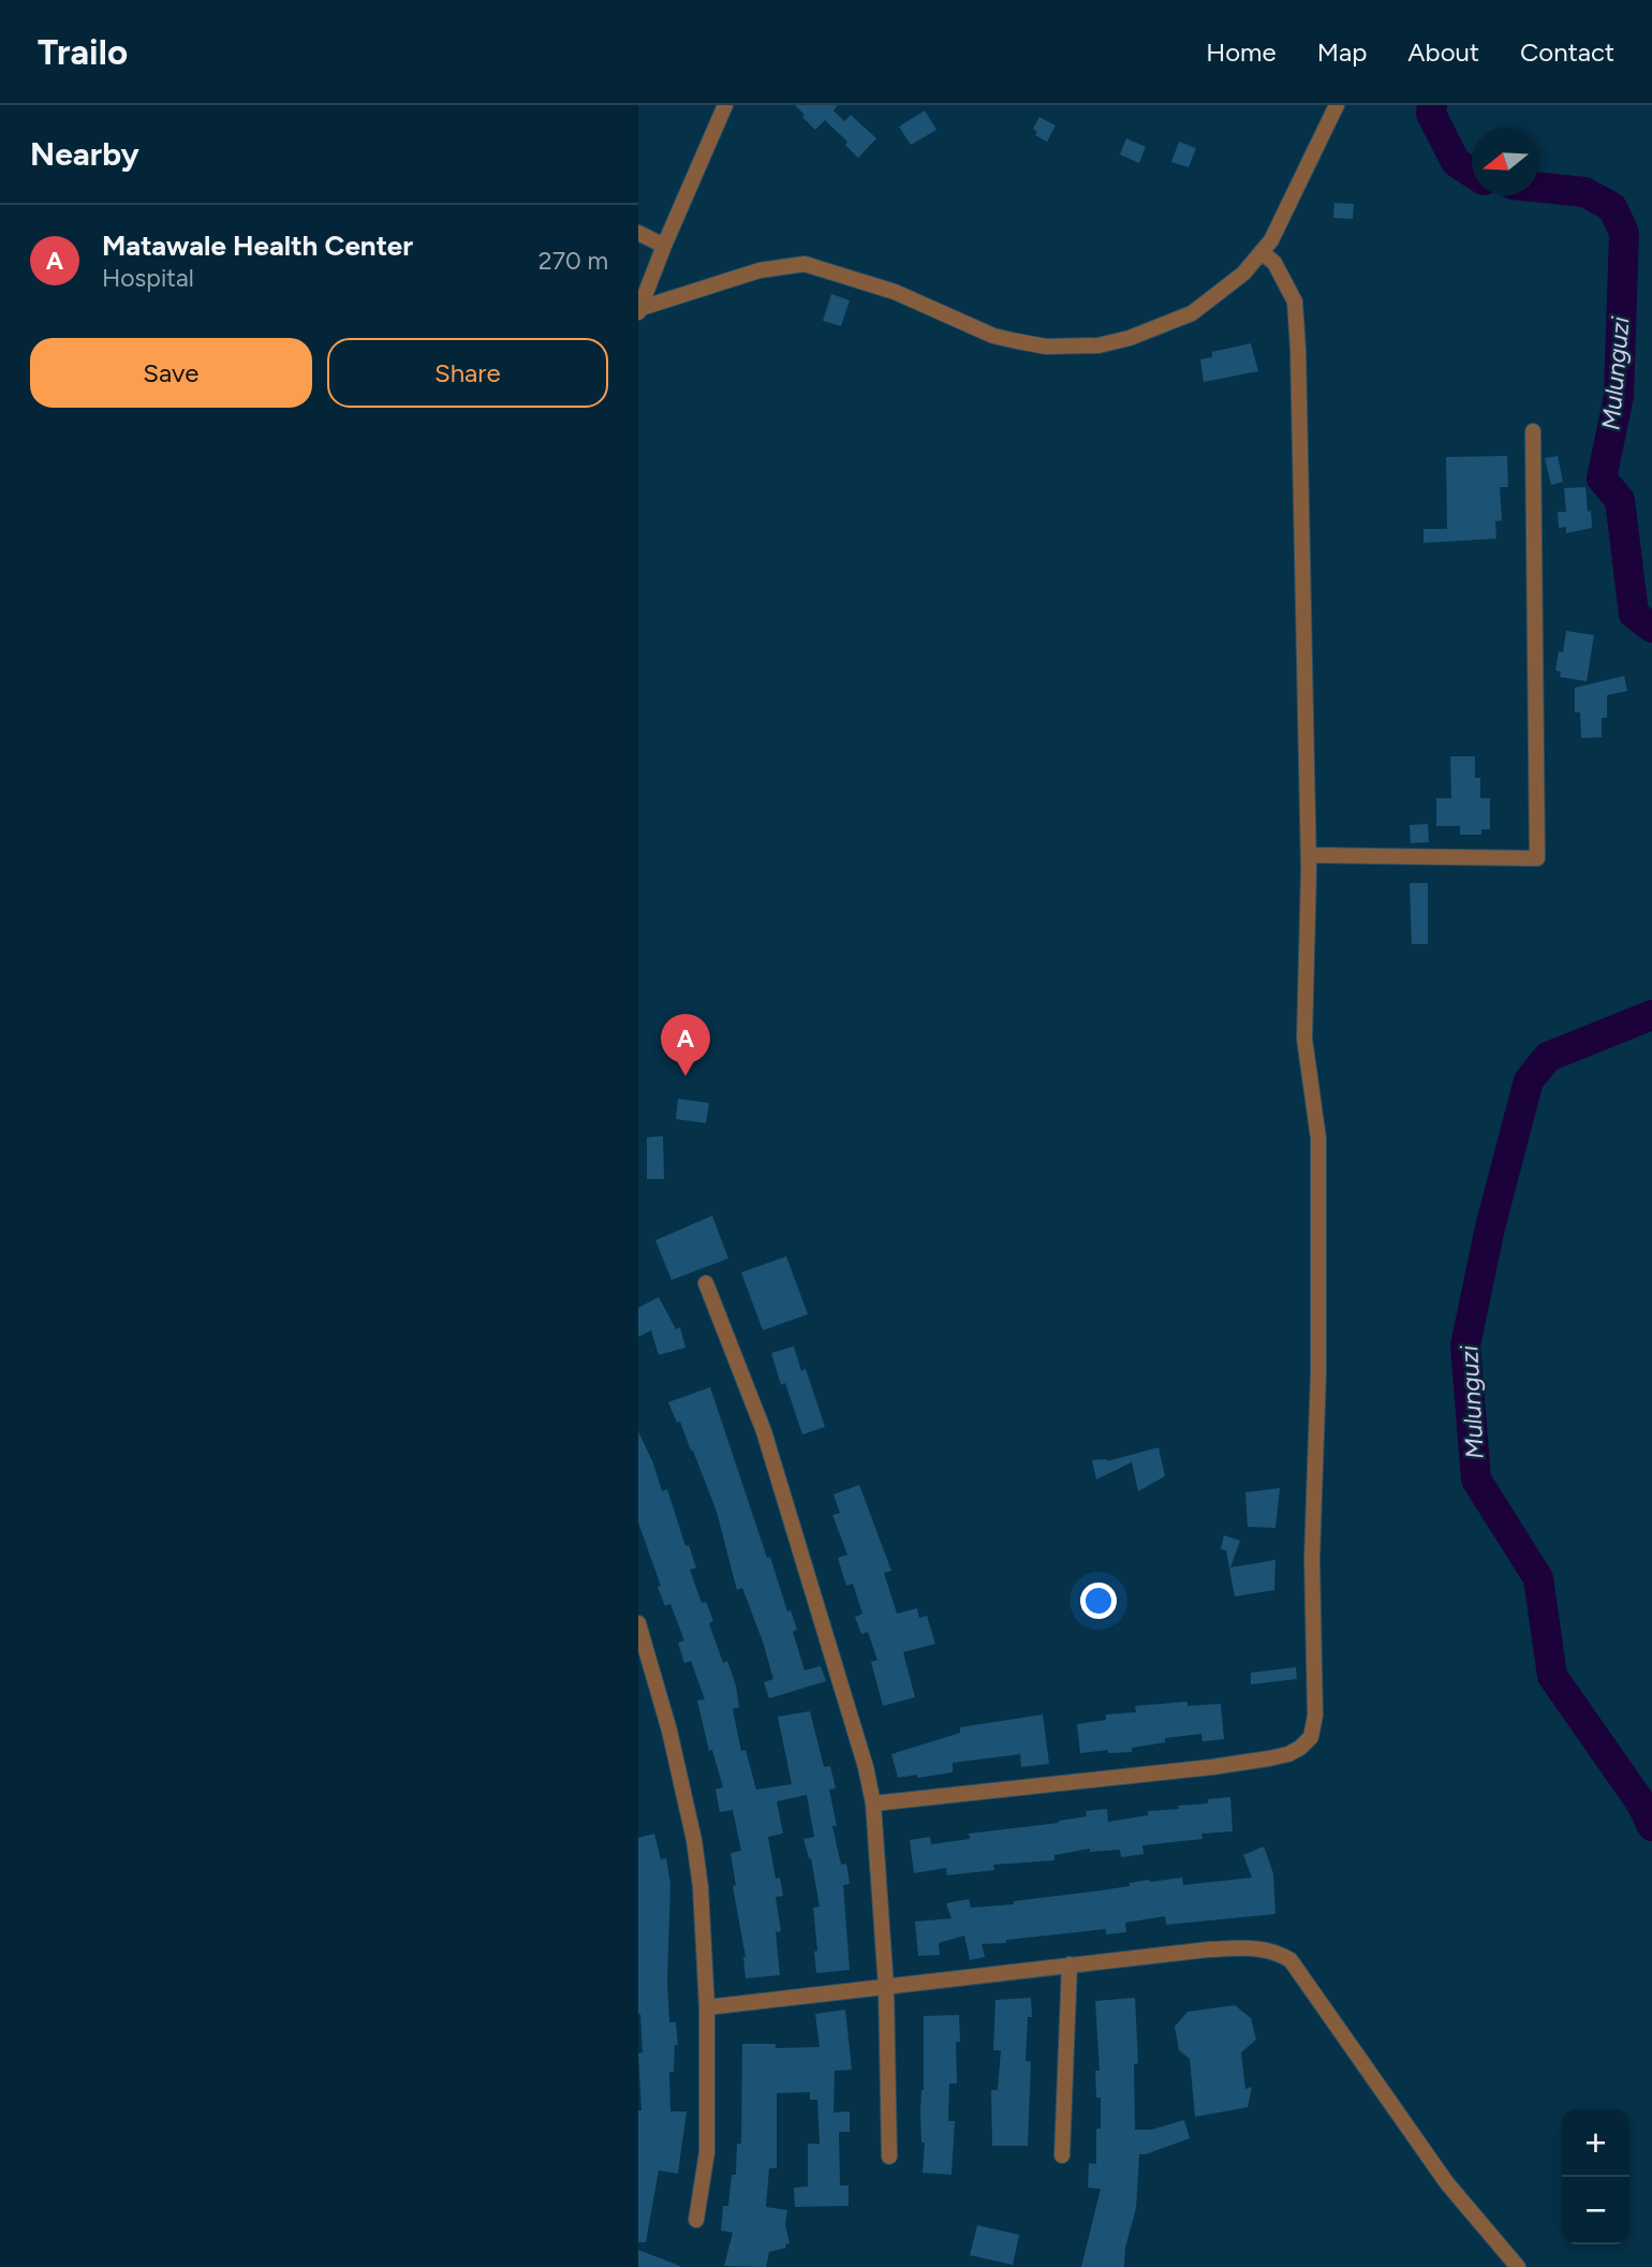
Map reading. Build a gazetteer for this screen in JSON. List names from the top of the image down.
{
  "water": ["Mulunguzi"],
  "north": "left",
  "page": {
    "header": "Trailo",
    "nav": [
      "Home",
      "Map",
      "About",
      "Contact"
    ],
    "heading": "Nearby",
    "list": [
      {
        "mark": "A",
        "name": "Matawale Health Center",
        "note": "Hospital",
        "value": "270 m"
      }
    ],
    "buttons": ["Save", "Share"],
    "pins": "A",
    "map_buttons": ["+", "−"]
  }
}
